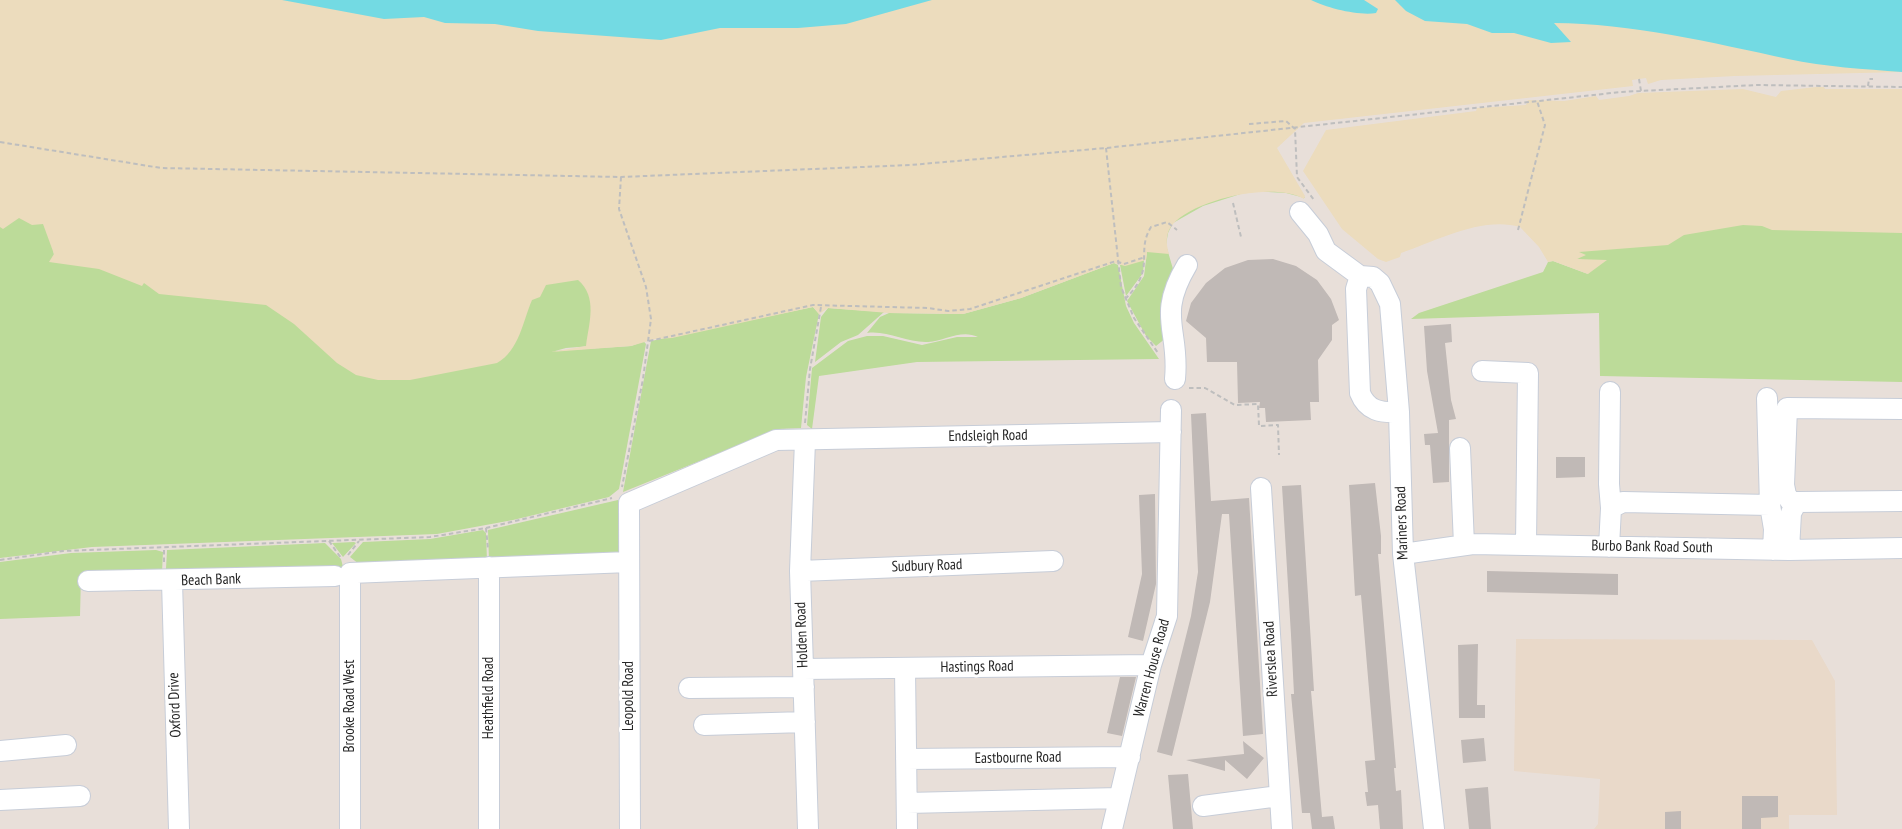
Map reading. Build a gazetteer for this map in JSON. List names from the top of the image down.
{
  "streets": {
    "street": [
      "Endsleigh Road",
      "Mariners Road",
      "Burbo Bank Road South",
      "Sudbury Road",
      "Beach Bank",
      "Holden Road",
      "Riverslea Road",
      "Hastings Road",
      "Warren House Road",
      "Leopold Road",
      "Heathfield Road",
      "Oxford Drive",
      "Brooke Road West",
      "Eastbourne Road"
    ]
  },
  "crossings": [
    ["Endsleigh Road", "Holden Road"],
    ["Endsleigh Road", "Warren House Road"],
    ["Endsleigh Road", "Leopold Road"],
    ["Mariners Road", "Burbo Bank Road South"],
    ["Sudbury Road", "Holden Road"],
    ["Beach Bank", "Leopold Road"],
    ["Beach Bank", "Heathfield Road"],
    ["Beach Bank", "Oxford Drive"],
    ["Beach Bank", "Brooke Road West"],
    ["Holden Road", "Hastings Road"],
    ["Hastings Road", "Warren House Road"],
    ["Warren House Road", "Eastbourne Road"]
  ]
}
